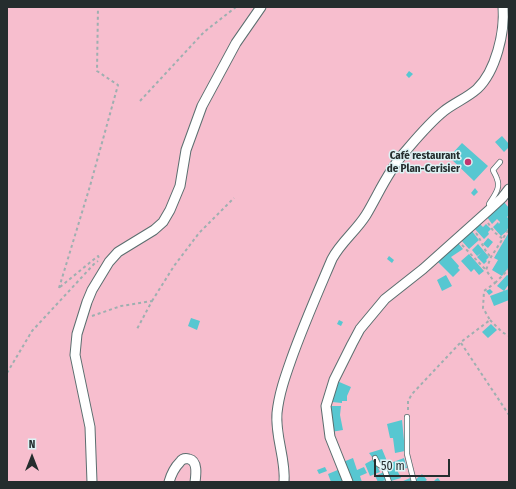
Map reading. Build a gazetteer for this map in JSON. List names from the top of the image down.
{
  "places": ["Café restaurant de Plan-Cerisier"],
  "scale_bar": "50 m",
  "north": "top"
}
